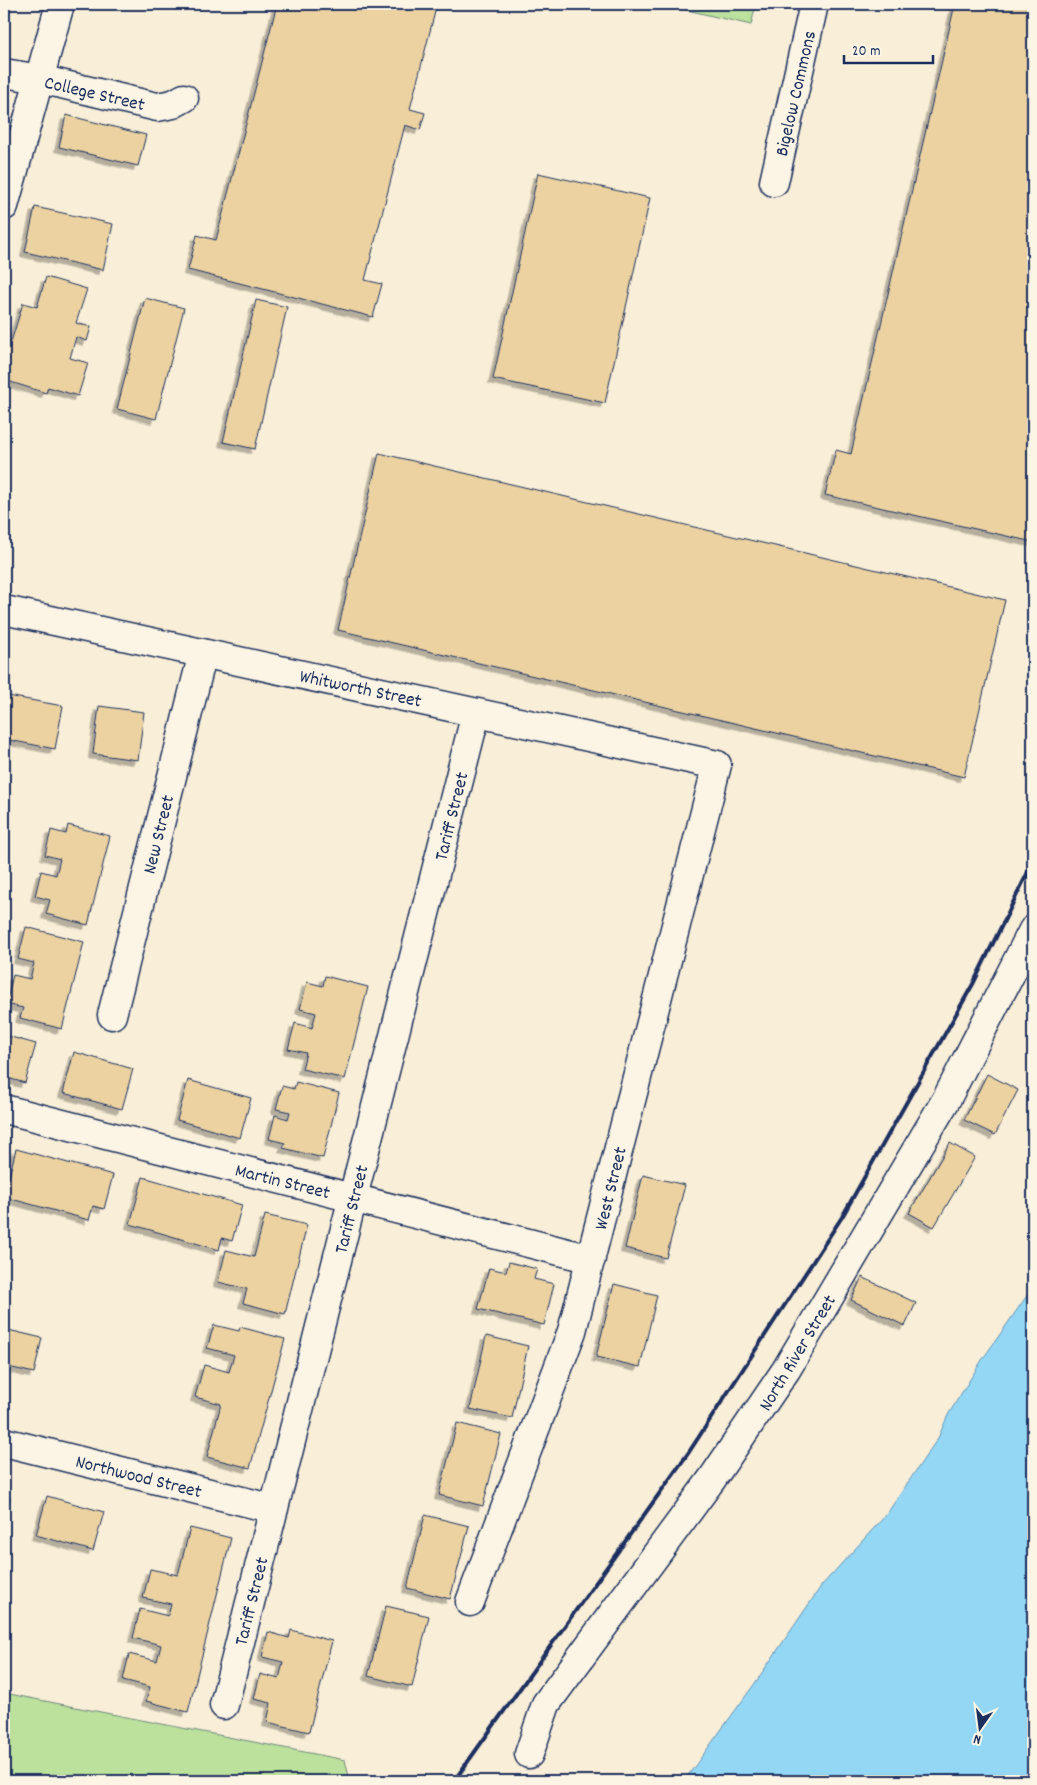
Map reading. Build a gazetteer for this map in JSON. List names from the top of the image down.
{
  "streets": {
    "street": [
      "College Street",
      "Bigelow Commons",
      "Whitworth Street",
      "Tariff Street",
      "New Street",
      "Martin Street",
      "West Street",
      "North River Street",
      "Northwood Street"
    ]
  },
  "crossings": [
    ["Whitworth Street", "Tariff Street"],
    ["Whitworth Street", "New Street"],
    ["Whitworth Street", "West Street"],
    ["Tariff Street", "Martin Street"],
    ["Tariff Street", "Northwood Street"],
    ["Martin Street", "West Street"]
  ],
  "scale_bar": "20 m",
  "north": "bottom"
}
